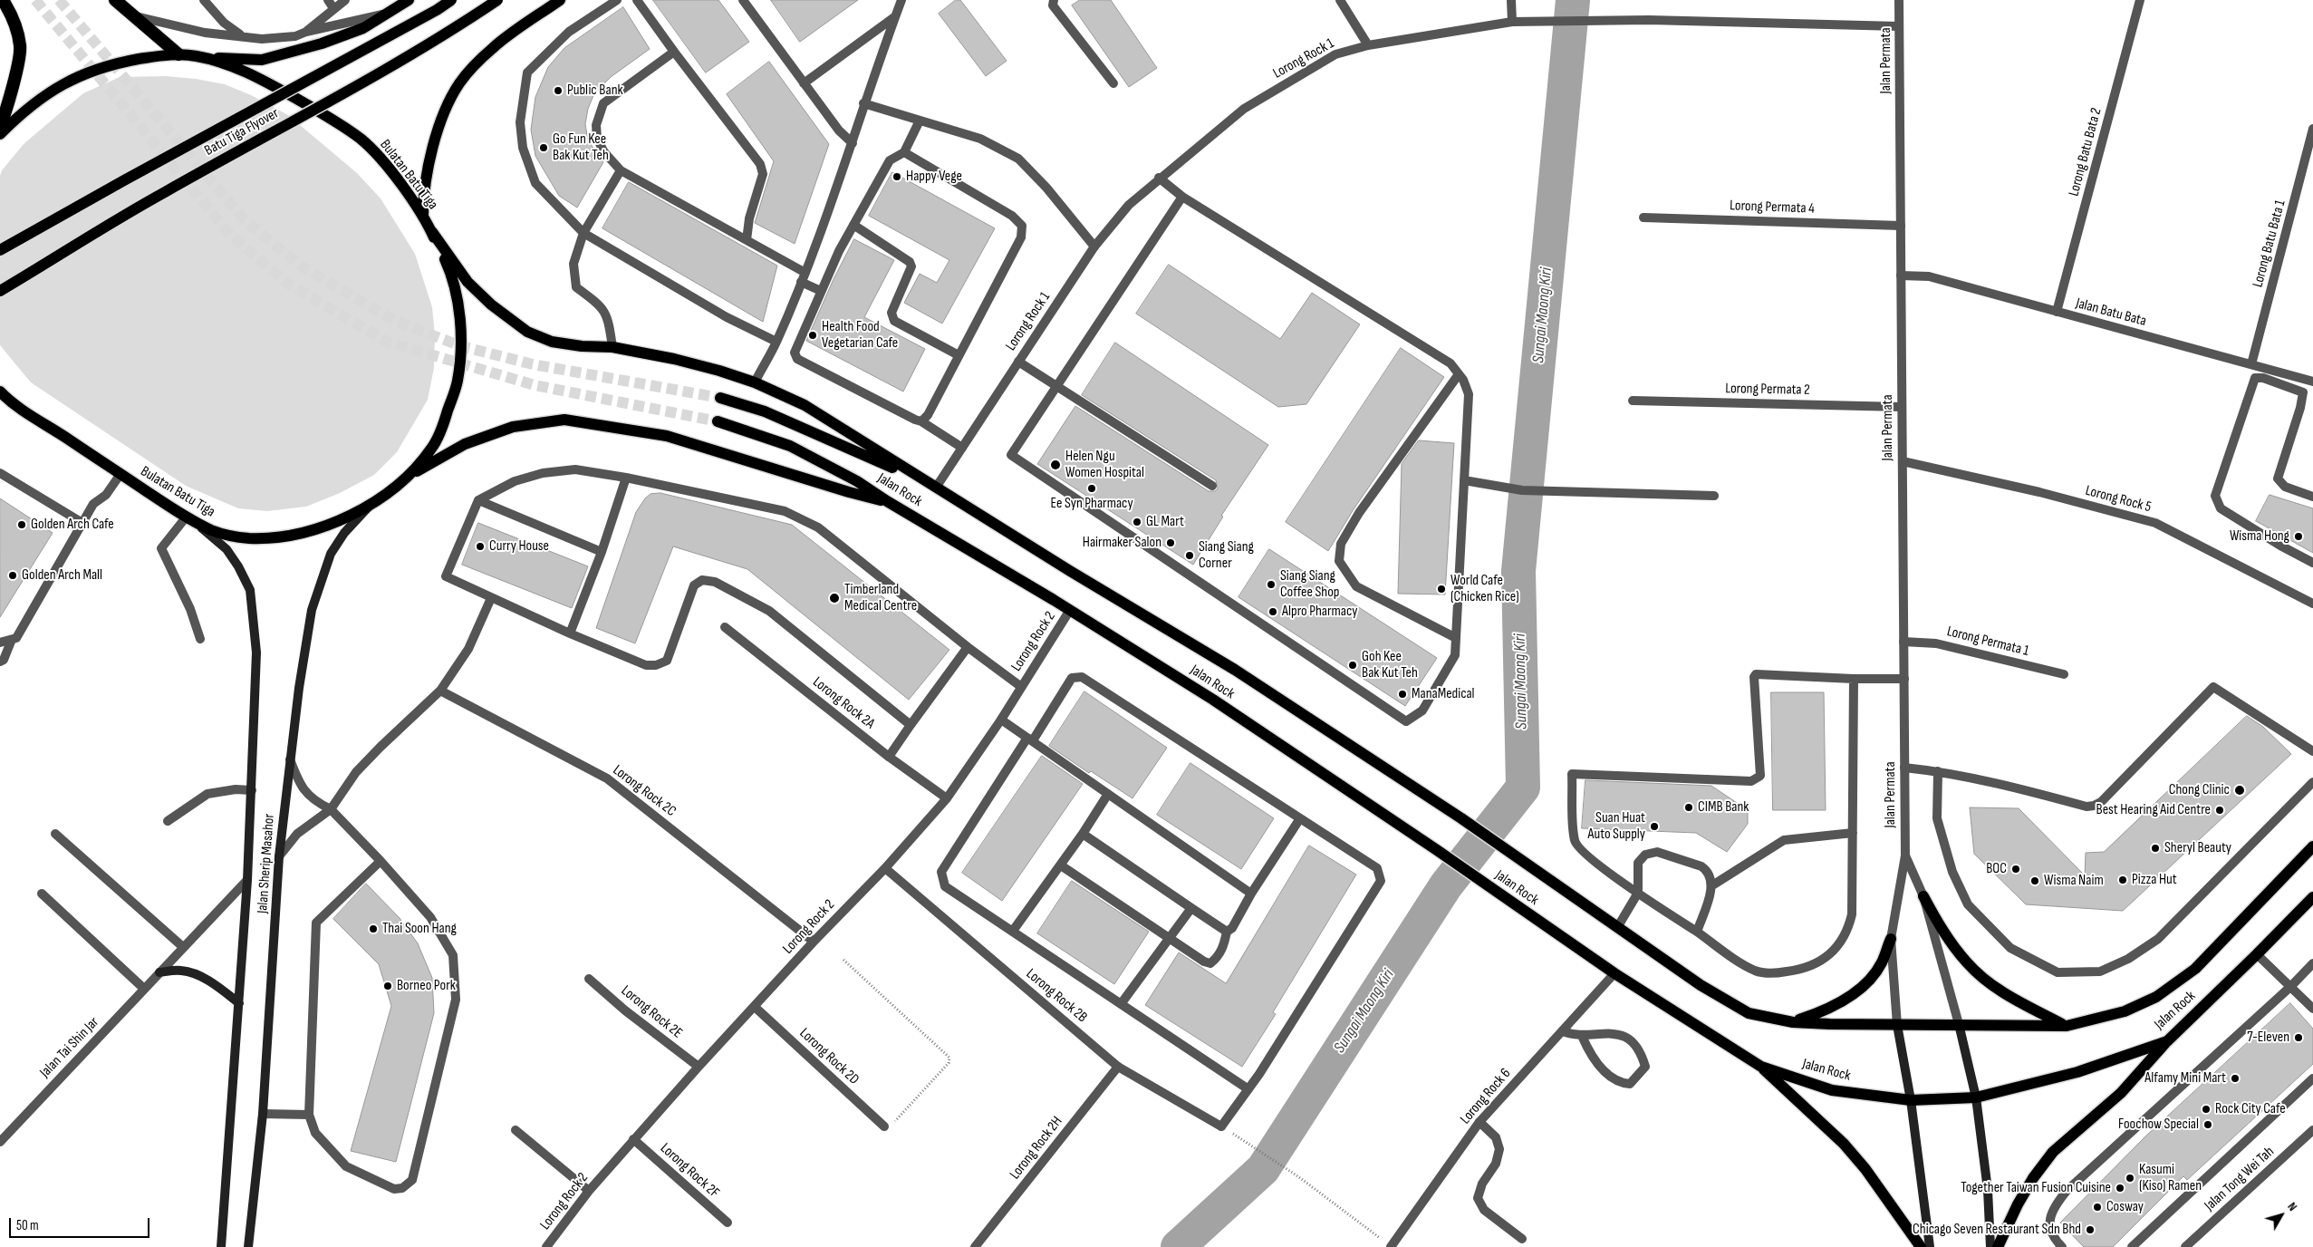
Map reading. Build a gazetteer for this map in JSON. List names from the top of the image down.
{
  "streets": {
    "main road": [
      "Batu Tiga Flyover",
      "Bulatan Batu Tiga",
      "Jalan Rock",
      "Jalan Sherip Masahor"
    ],
    "street": [
      "Lorong Rock 1",
      "Jalan Permata",
      "Lorong Batu Bata 2",
      "Lorong Permata 4",
      "Lorong Batu Bata 1",
      "Jalan Batu Bata",
      "Lorong Permata 2",
      "Lorong Rock 5",
      "Lorong Rock 2",
      "Lorong Permata 1",
      "Lorong Rock 2A",
      "Lorong Rock 2C",
      "Lorong Rock 2B",
      "Lorong Rock 2E",
      "Jalan Tai Shin Jar",
      "Lorong Rock 2D",
      "Lorong Rock 6",
      "Lorong Rock 2H",
      "Lorong Rock 2F",
      "Jalan Tong Wei Tah"
    ]
  },
  "crossings": [
    ["Lorong Rock 1", "Jalan Permata"],
    ["Lorong Rock 1", "Jalan Rock"],
    ["Jalan Permata", "Lorong Permata 4"],
    ["Jalan Permata", "Jalan Batu Bata"],
    ["Jalan Permata", "Lorong Permata 2"],
    ["Jalan Permata", "Lorong Rock 5"],
    ["Jalan Permata", "Lorong Permata 1"],
    ["Lorong Batu Bata 2", "Jalan Batu Bata"],
    ["Bulatan Batu Tiga", "Jalan Rock"],
    ["Bulatan Batu Tiga", "Jalan Sherip Masahor"],
    ["Lorong Batu Bata 1", "Jalan Batu Bata"],
    ["Jalan Rock", "Lorong Rock 2"],
    ["Jalan Rock", "Lorong Rock 6"],
    ["Lorong Rock 2", "Lorong Rock 2A"],
    ["Lorong Rock 2", "Lorong Rock 2C"],
    ["Lorong Rock 2", "Lorong Rock 2B"],
    ["Lorong Rock 2", "Lorong Rock 2E"],
    ["Lorong Rock 2", "Lorong Rock 2D"],
    ["Lorong Rock 2", "Lorong Rock 2F"],
    ["Jalan Sherip Masahor", "Jalan Tai Shin Jar"],
    ["Lorong Rock 2B", "Lorong Rock 2H"]
  ],
  "water": ["Sungai Maong Kiri"],
  "places": [
    "Public Bank",
    "Go Fun Kee Bak Kut Teh",
    "Happy Vege",
    "Health Food Vegetarian Cafe",
    "Helen Ngu Women Hospital",
    "Ee Syn Pharmacy",
    "GL Mart",
    "Golden Arch Cafe",
    "Wisma Hong",
    "Hairmaker Salon",
    "Curry House",
    "Siang Siang Corner",
    "Golden Arch Mall",
    "Siang Siang Coffee Shop",
    "World Cafe (Chicken Rice)",
    "Timberland Medical Centre",
    "Alpro Pharmacy",
    "Goh Kee Bak Kut Teh",
    "ManaMedical",
    "Chong Clinic",
    "CIMB Bank",
    "Best Hearing Aid Centre",
    "Suan Huat Auto Supply",
    "Sheryl Beauty",
    "BOC",
    "Pizza Hut",
    "Wisma Naim",
    "Thai Soon Hang",
    "Borneo Pork",
    "7-Eleven",
    "Alfamy Mini Mart",
    "Rock City Cafe",
    "Foochow Special",
    "Kasumi (Kiso) Ramen",
    "Together Taiwan Fusion Cuisine",
    "Cosway",
    "Chicago Seven Restaurant Sdn Bhd"
  ],
  "scale_bar": "50 m",
  "north": "top right"
}
